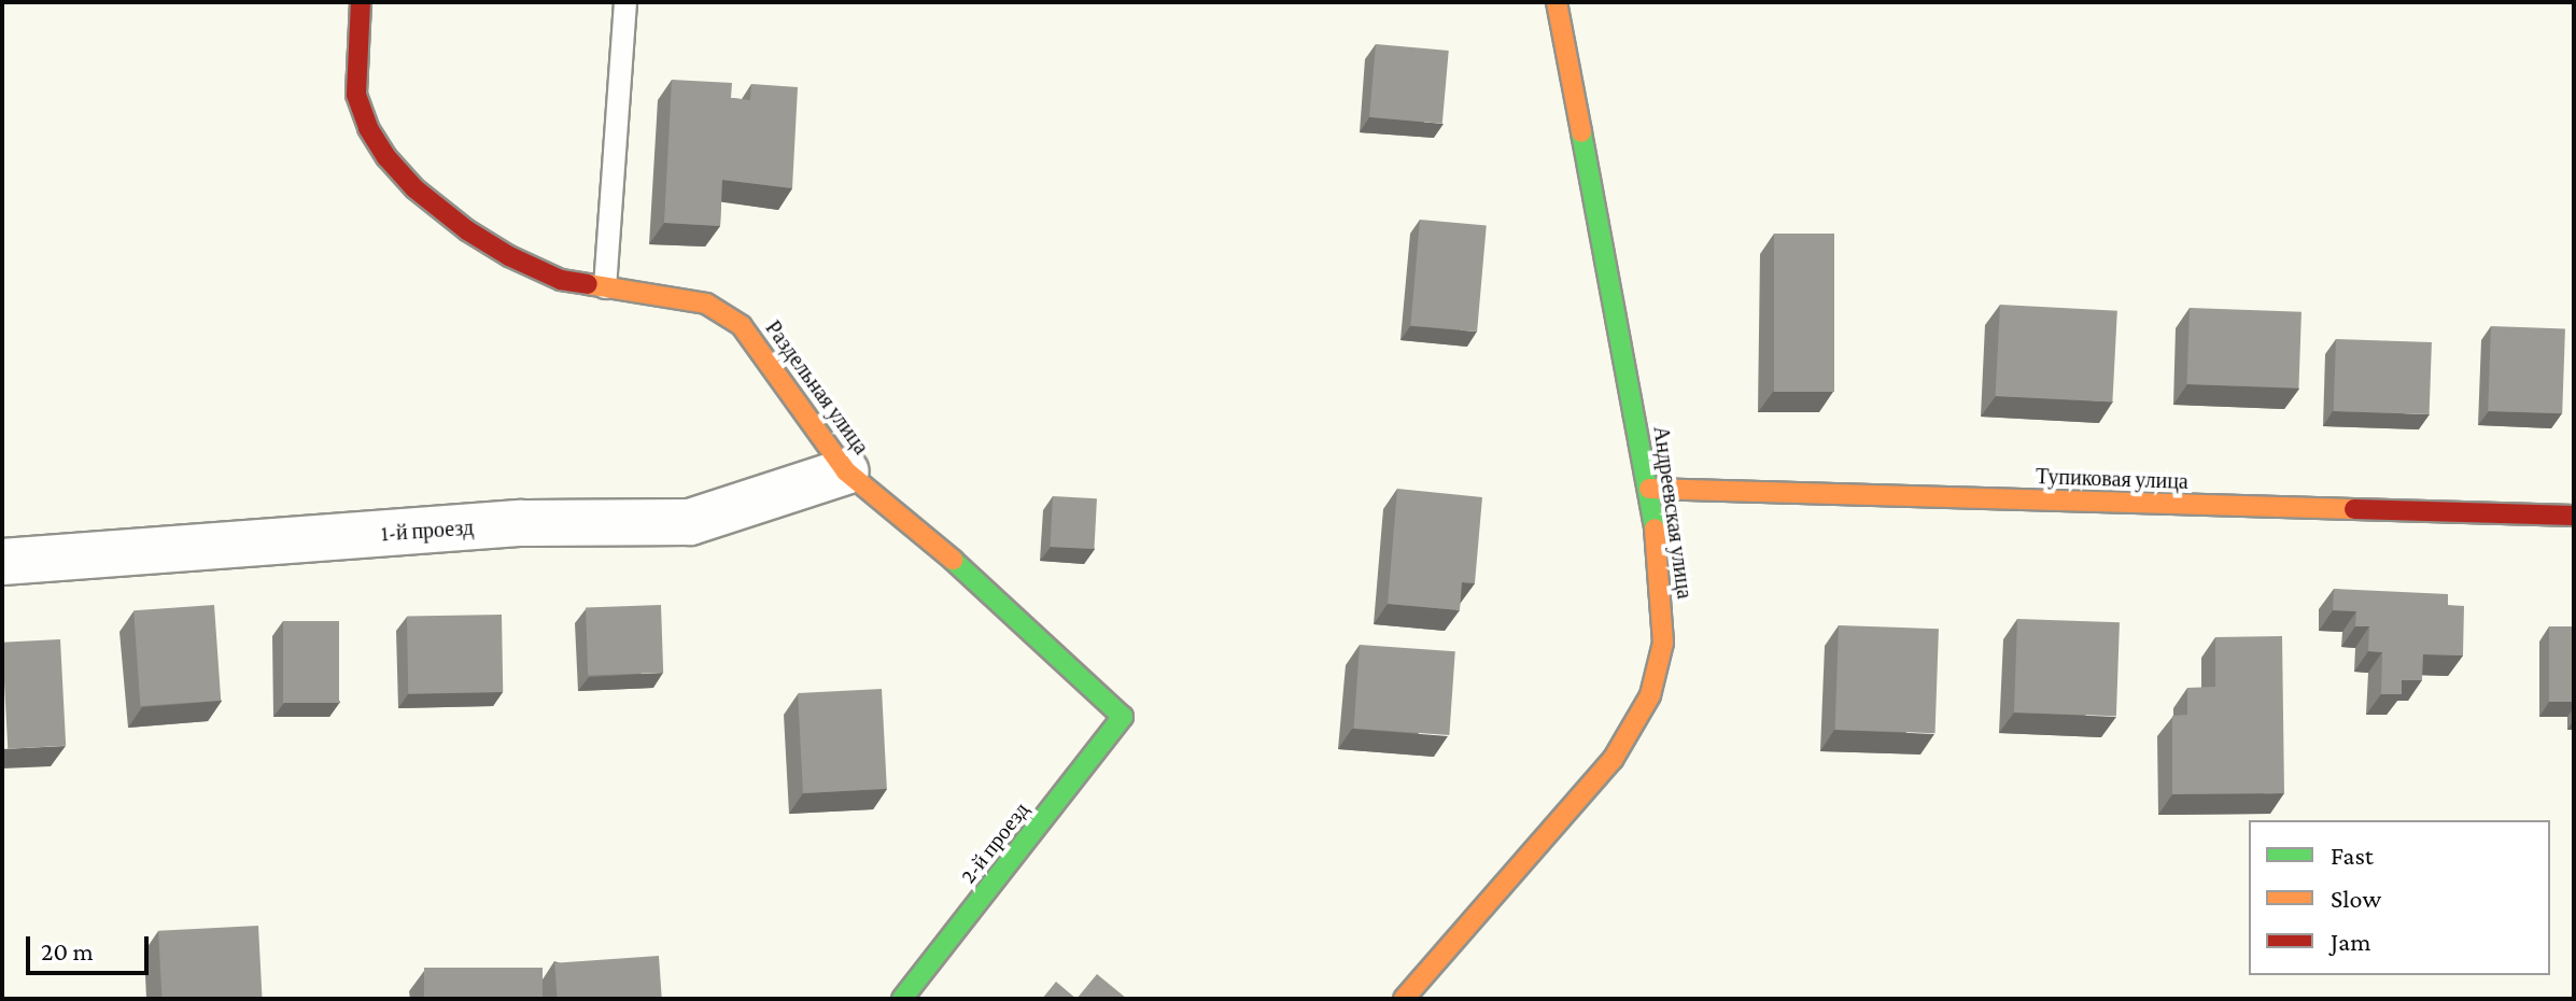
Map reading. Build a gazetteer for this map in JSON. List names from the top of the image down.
{
  "streets": {
    "street": [
      "Раздельная улица",
      "Тупиковая улица",
      "Андреевская улица",
      "1-й проезд",
      "2-й проезд"
    ]
  },
  "crossings": [
    ["Раздельная улица", "1-й проезд"],
    ["Раздельная улица", "2-й проезд"],
    ["Тупиковая улица", "Андреевская улица"]
  ],
  "legend": ["Fast", "Slow", "Jam"],
  "scale_bar": "20 m"
}
